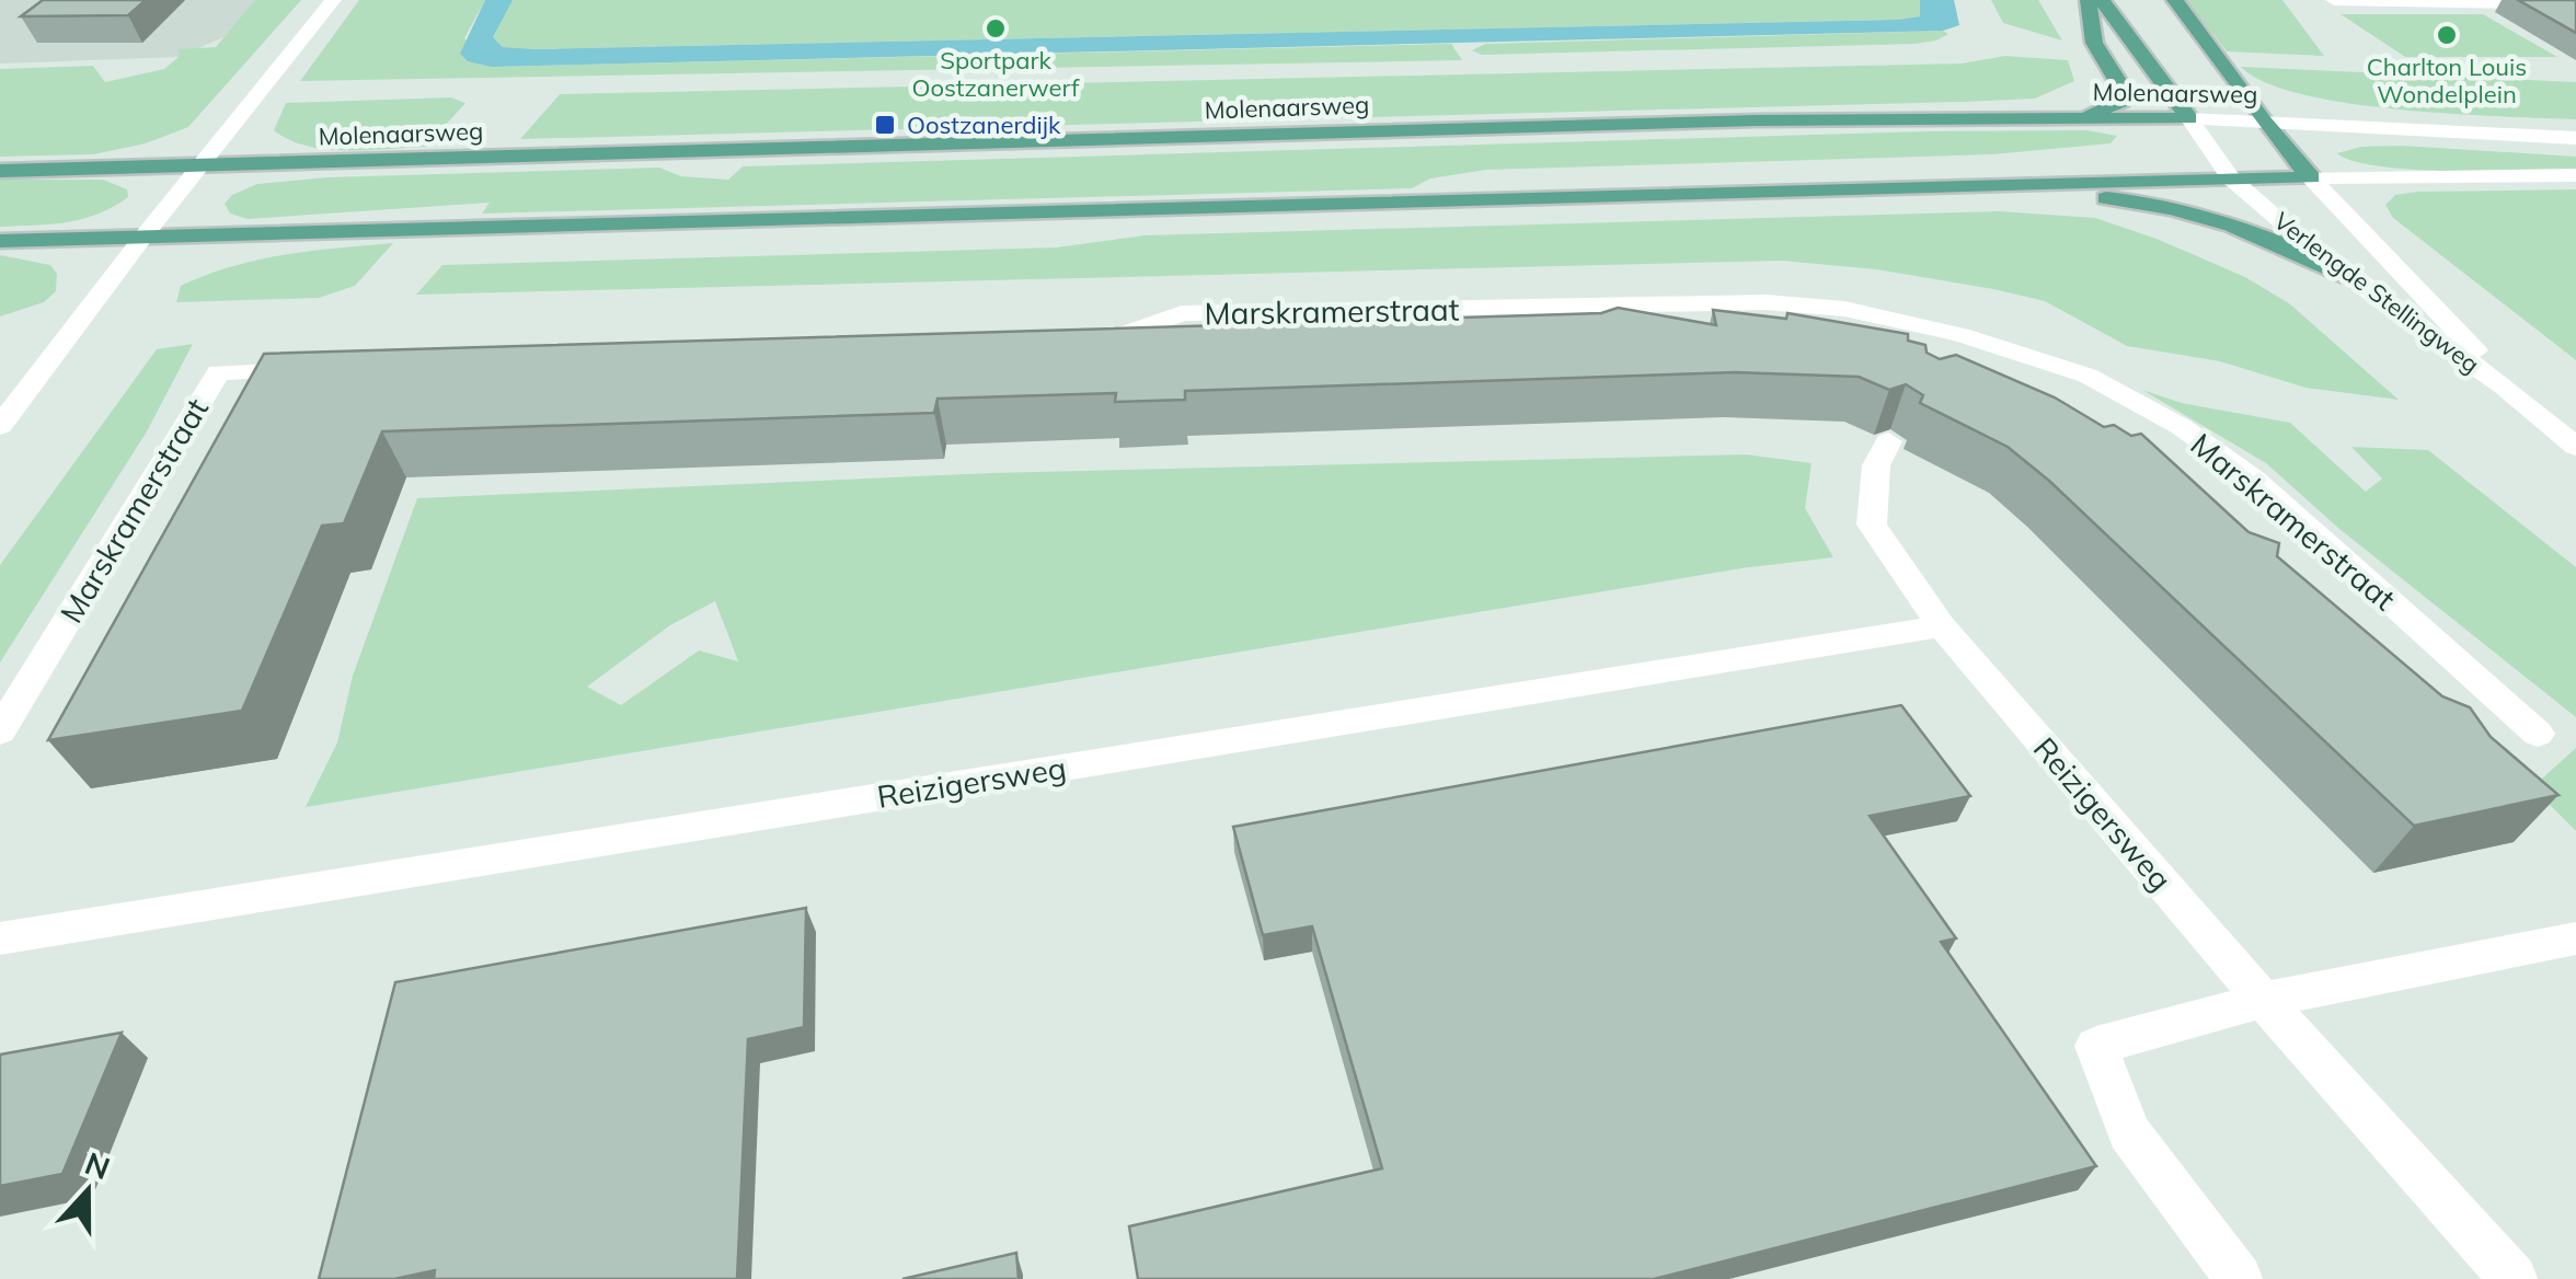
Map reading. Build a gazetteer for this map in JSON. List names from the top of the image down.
{
  "streets": {
    "main road": ["Molenaarsweg", "Verlengde Stellingweg"],
    "street": ["Marskramerstraat", "Reizigersweg"]
  },
  "crossings": [
    ["Molenaarsweg", "Verlengde Stellingweg"]
  ],
  "places": {
    "other": ["Sportpark Oostzanerwerf", "Charlton Louis Wondelplein"],
    "transit": ["Oostzanerdijk"]
  },
  "north": "top"
}
